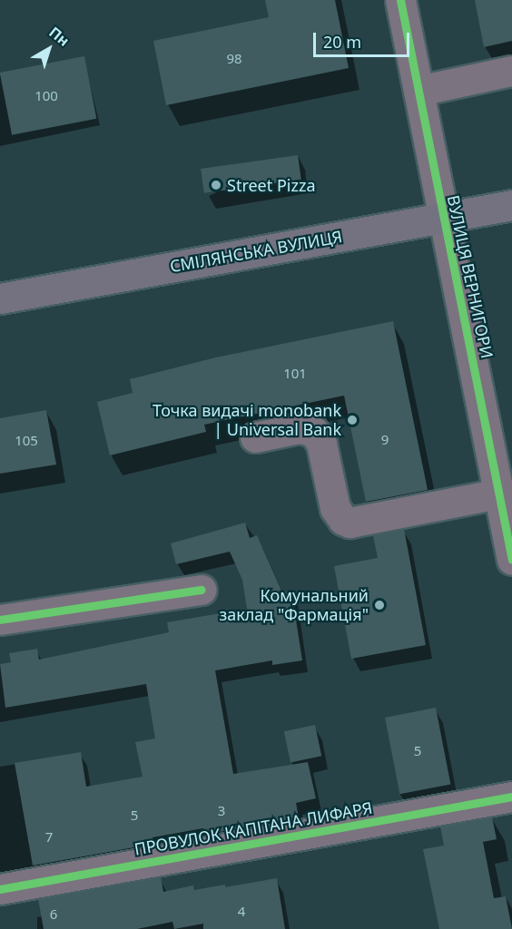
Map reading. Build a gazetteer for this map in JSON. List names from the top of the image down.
{
  "streets": {
    "main road": ["СМІЛЯНСЬКА ВУЛИЦЯ"],
    "street": ["ВУЛИЦЯ ВЕРНИГОРИ", "ПРОВУЛОК КАПІТАНА ЛИФАРЯ"]
  },
  "crossings": [
    ["СМІЛЯНСЬКА ВУЛИЦЯ", "ВУЛИЦЯ ВЕРНИГОРИ"]
  ],
  "places": ["Street Pizza", "Точка видачі monobank | Universal Bank", "Комунальний заклад \"Фармація\""],
  "house_numbers": [
    "98",
    "100",
    "101",
    "9",
    "105",
    "5",
    "3",
    "5",
    "7",
    "4",
    "6"
  ],
  "scale_bar": "20 m",
  "north": "top right"
}
